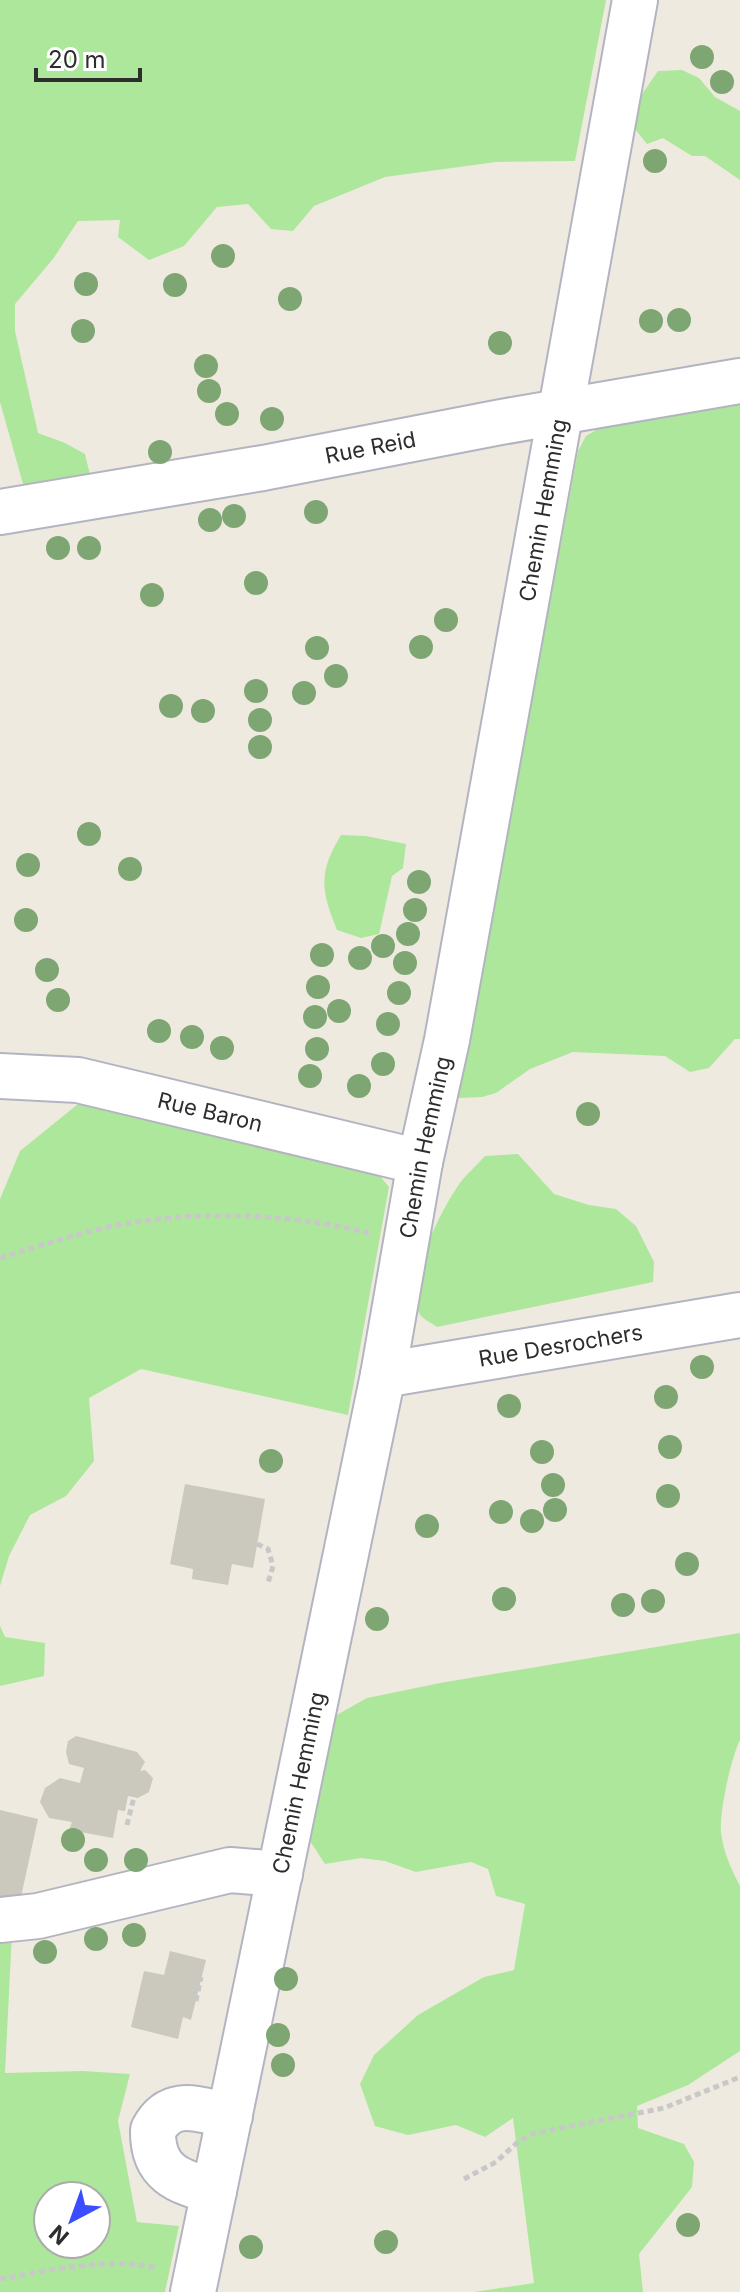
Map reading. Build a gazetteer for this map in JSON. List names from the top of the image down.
{
  "streets": {
    "street": [
      "Rue Reid",
      "Chemin Hemming",
      "Rue Baron",
      "Rue Desrochers"
    ]
  },
  "crossings": [
    ["Rue Reid", "Chemin Hemming"],
    ["Chemin Hemming", "Rue Baron"],
    ["Chemin Hemming", "Rue Desrochers"]
  ],
  "scale_bar": "20 m",
  "north": "bottom left"
}
